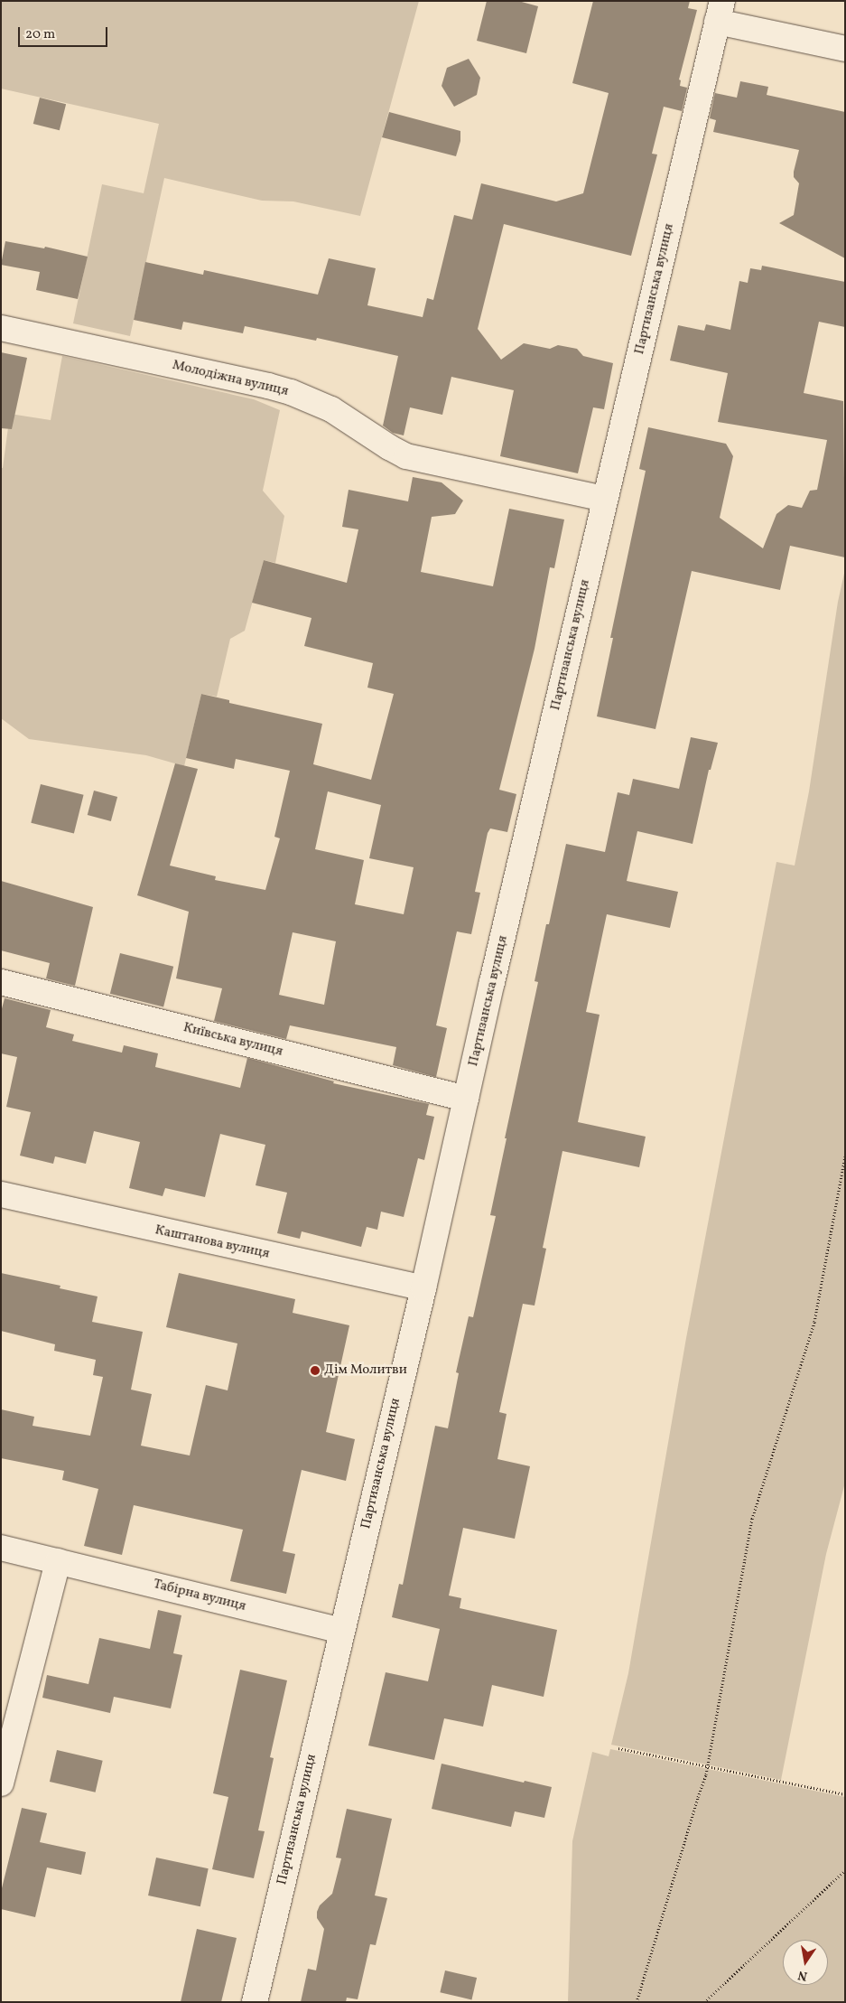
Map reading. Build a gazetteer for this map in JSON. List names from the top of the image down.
{
  "streets": {
    "street": [
      "Партизанська вулиця",
      "Молодіжна вулиця",
      "Київська вулиця",
      "Каштанова вулиця",
      "Табірна вулиця"
    ]
  },
  "crossings": [
    ["Партизанська вулиця", "Молодіжна вулиця"],
    ["Партизанська вулиця", "Київська вулиця"],
    ["Партизанська вулиця", "Каштанова вулиця"],
    ["Партизанська вулиця", "Табірна вулиця"]
  ],
  "places": ["Дім Молитви"],
  "scale_bar": "20 m",
  "north": "bottom"
}
